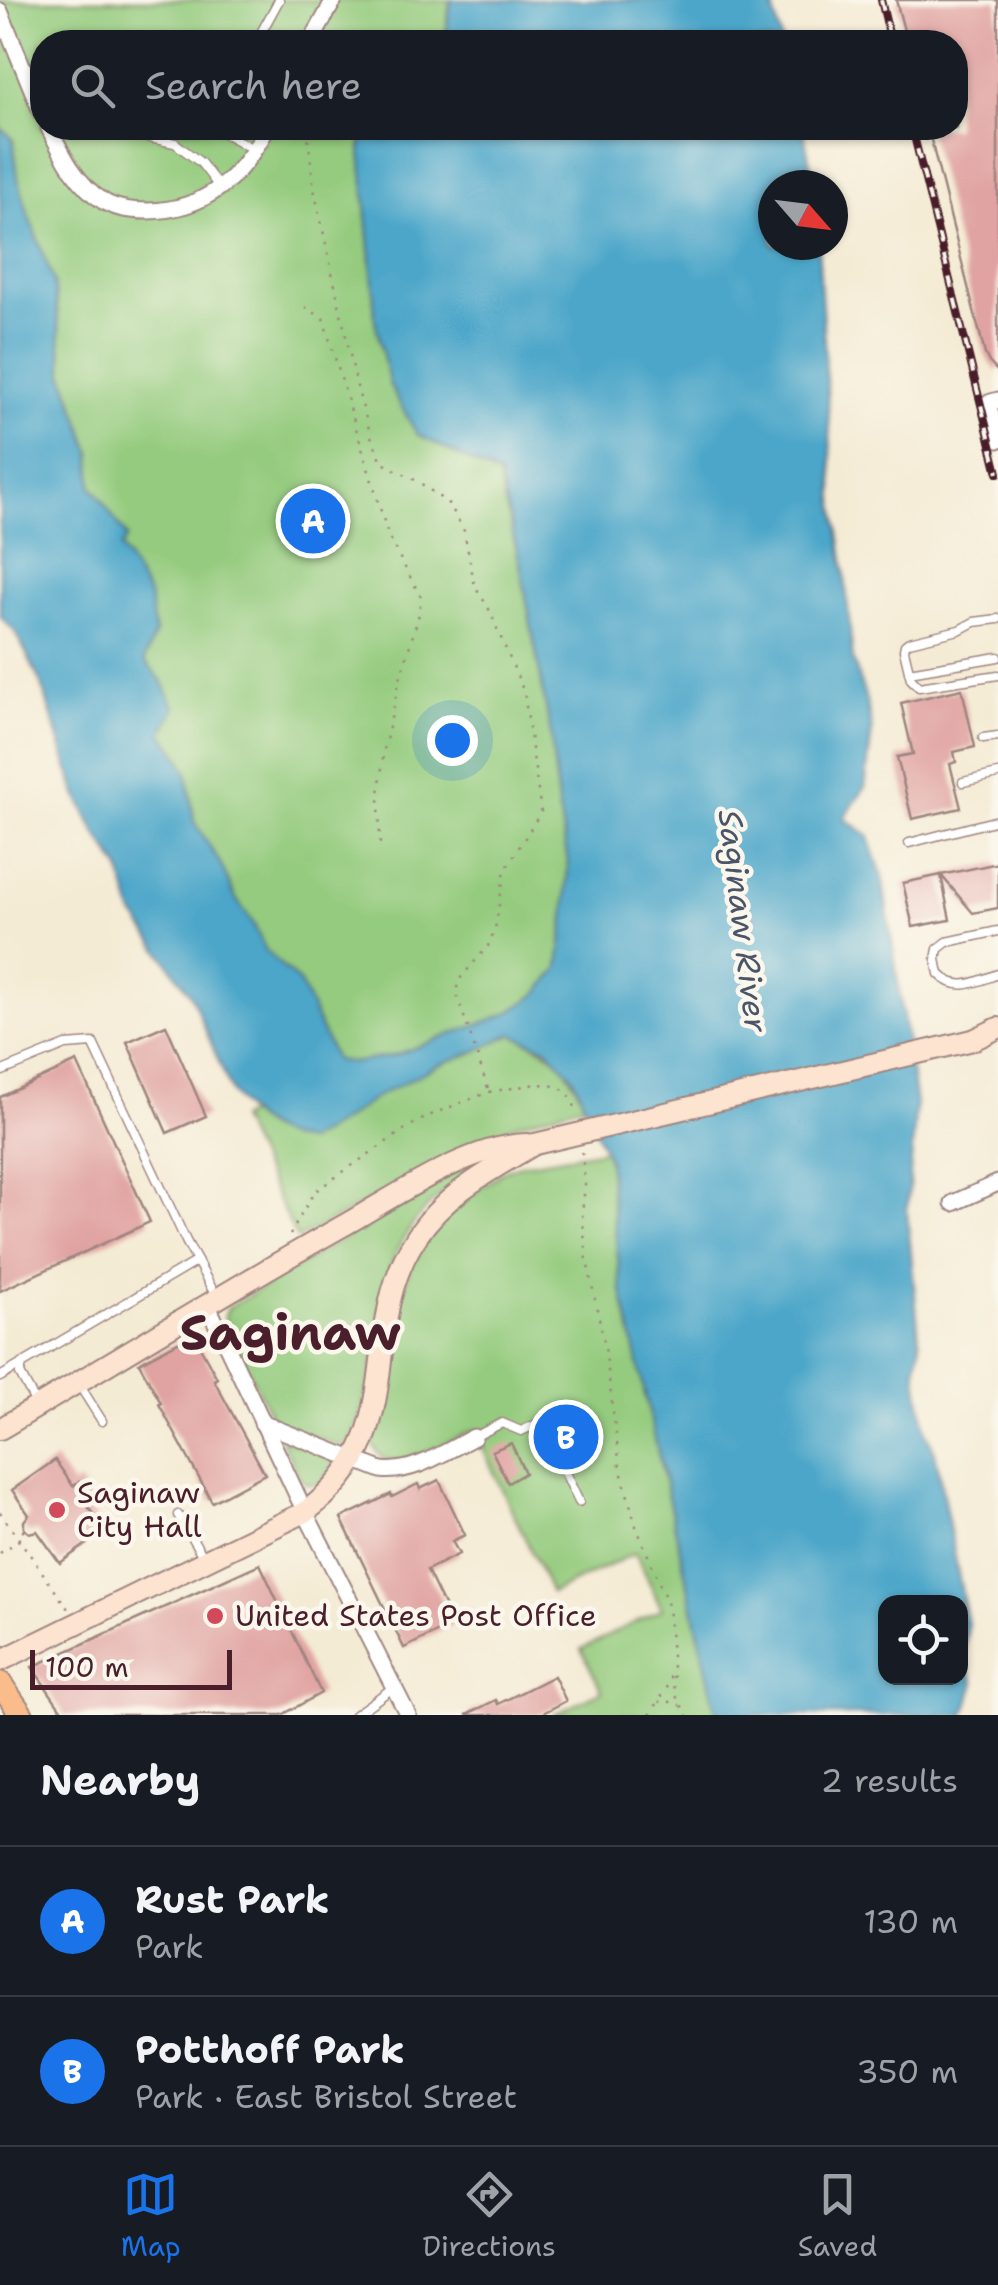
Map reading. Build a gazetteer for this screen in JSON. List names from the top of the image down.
{
  "districts": ["Saginaw"],
  "water": ["Saginaw River"],
  "places": ["Saginaw City Hall", "United States Post Office"],
  "scale_bar": "100 m",
  "north": "bottom right",
  "page": {
    "search": "Search here",
    "pins": ["A", "B"],
    "scale": "100 m",
    "heading": ["Nearby", "2 results"],
    "list": [
      {
        "mark": "A",
        "name": "Rust Park",
        "note": "Park",
        "value": "130 m"
      },
      {
        "mark": "B",
        "name": "Potthoff Park",
        "note": "Park · East Bristol Street",
        "value": "350 m"
      }
    ],
    "nav": ["Map", "Directions", "Saved"]
  }
}
